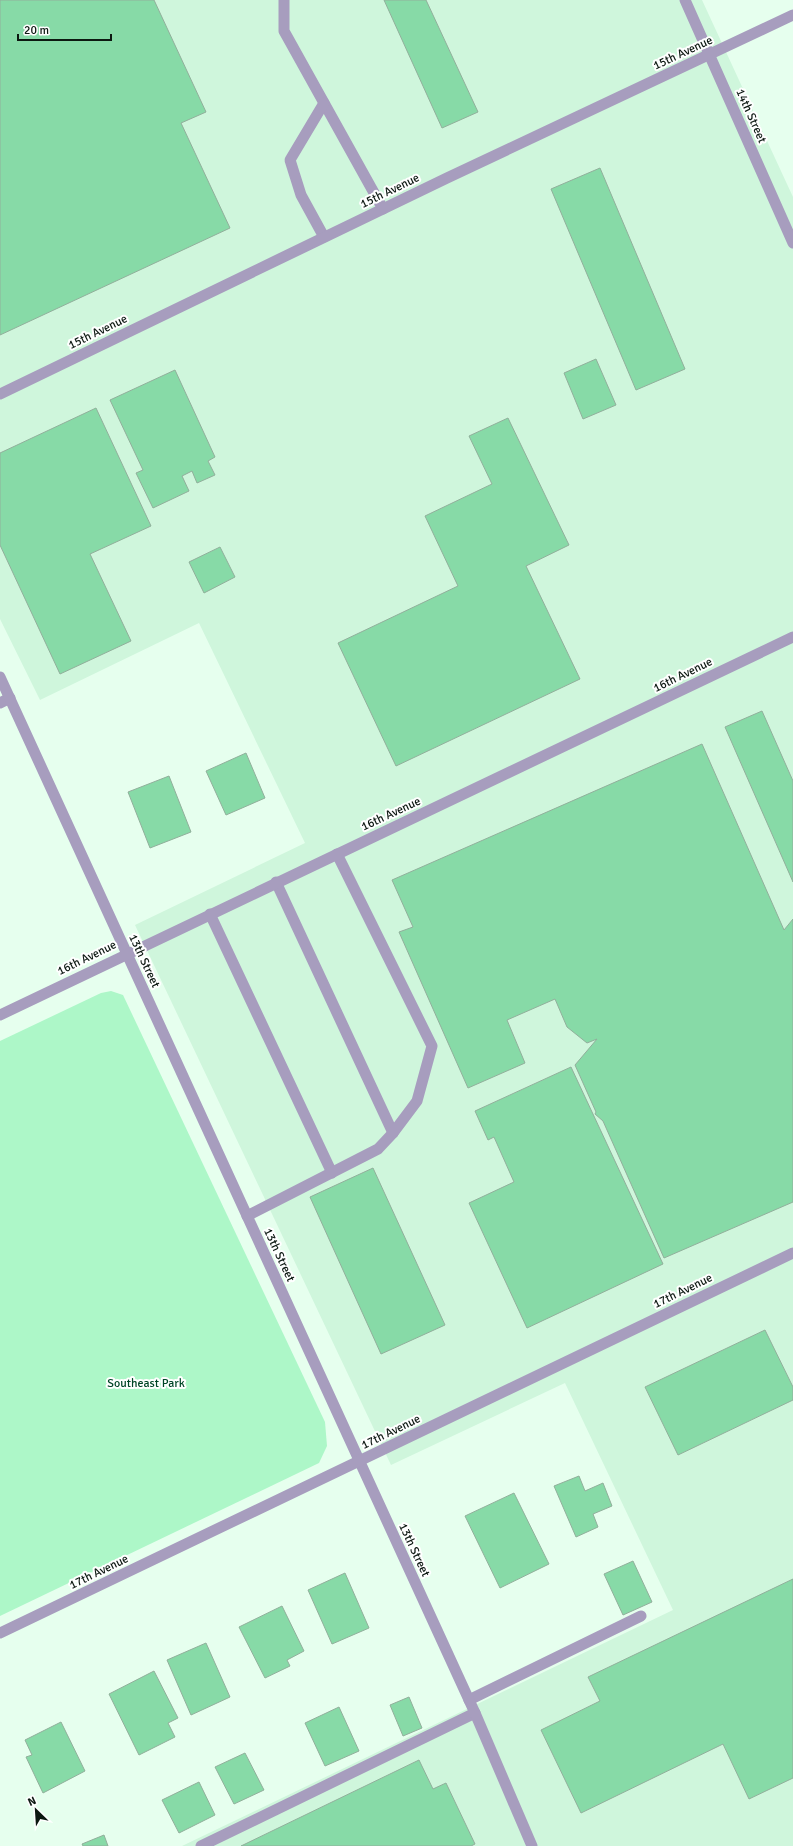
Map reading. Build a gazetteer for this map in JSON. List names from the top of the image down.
{
  "streets": {
    "street": [
      "15th Avenue",
      "14th Street",
      "16th Avenue",
      "13th Street",
      "17th Avenue"
    ]
  },
  "crossings": [
    ["15th Avenue", "14th Street"],
    ["16th Avenue", "13th Street"],
    ["13th Street", "17th Avenue"]
  ],
  "parks": ["Southeast Park"],
  "scale_bar": "20 m",
  "north": "top left"
}
